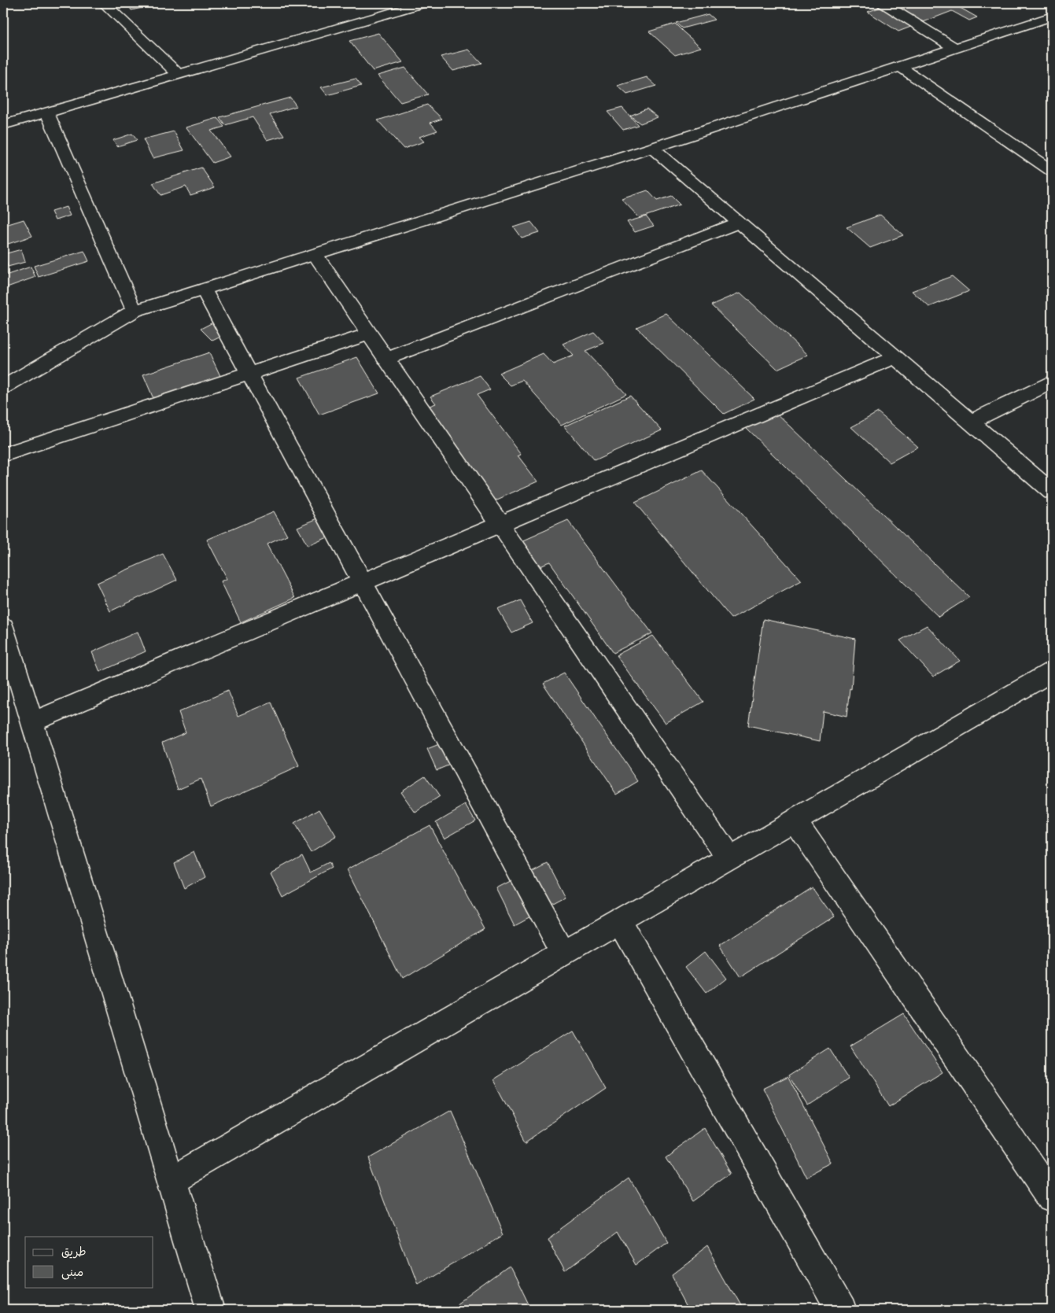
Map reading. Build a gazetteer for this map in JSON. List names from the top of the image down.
{
  "legend": ["طريق", "مبنى"]
}
